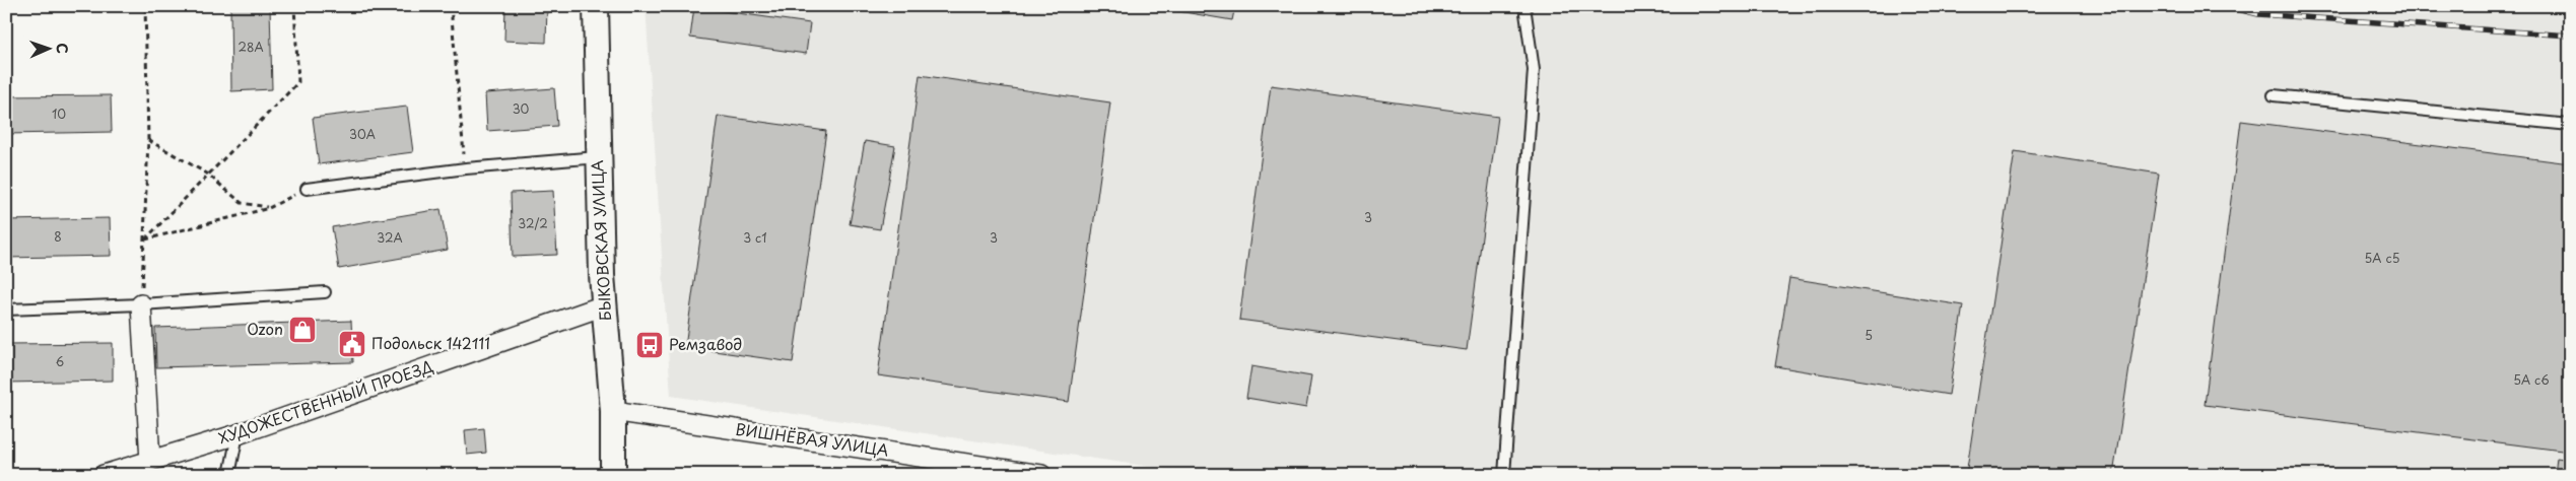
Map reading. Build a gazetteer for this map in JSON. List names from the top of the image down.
{
  "streets": {
    "street": ["БЫКОВСКАЯ УЛИЦА", "ХУДОЖЕСТВЕННЫЙ ПРОЕЗД", "ВИШНЁВАЯ УЛИЦА"]
  },
  "crossings": [
    ["БЫКОВСКАЯ УЛИЦА", "ХУДОЖЕСТВЕННЫЙ ПРОЕЗД"],
    ["БЫКОВСКАЯ УЛИЦА", "ВИШНЁВАЯ УЛИЦА"]
  ],
  "places": {
    "shop": ["Ozon"],
    "public building": ["Подольск 142111"],
    "bus stop": ["Ремзавод"]
  },
  "house_numbers": [
    "28А",
    "30",
    "10",
    "30А",
    "3",
    "32/2",
    "8",
    "32А",
    "3 с1",
    "3",
    "5А с5",
    "5",
    "6",
    "5А с6"
  ],
  "north": "right"
}
